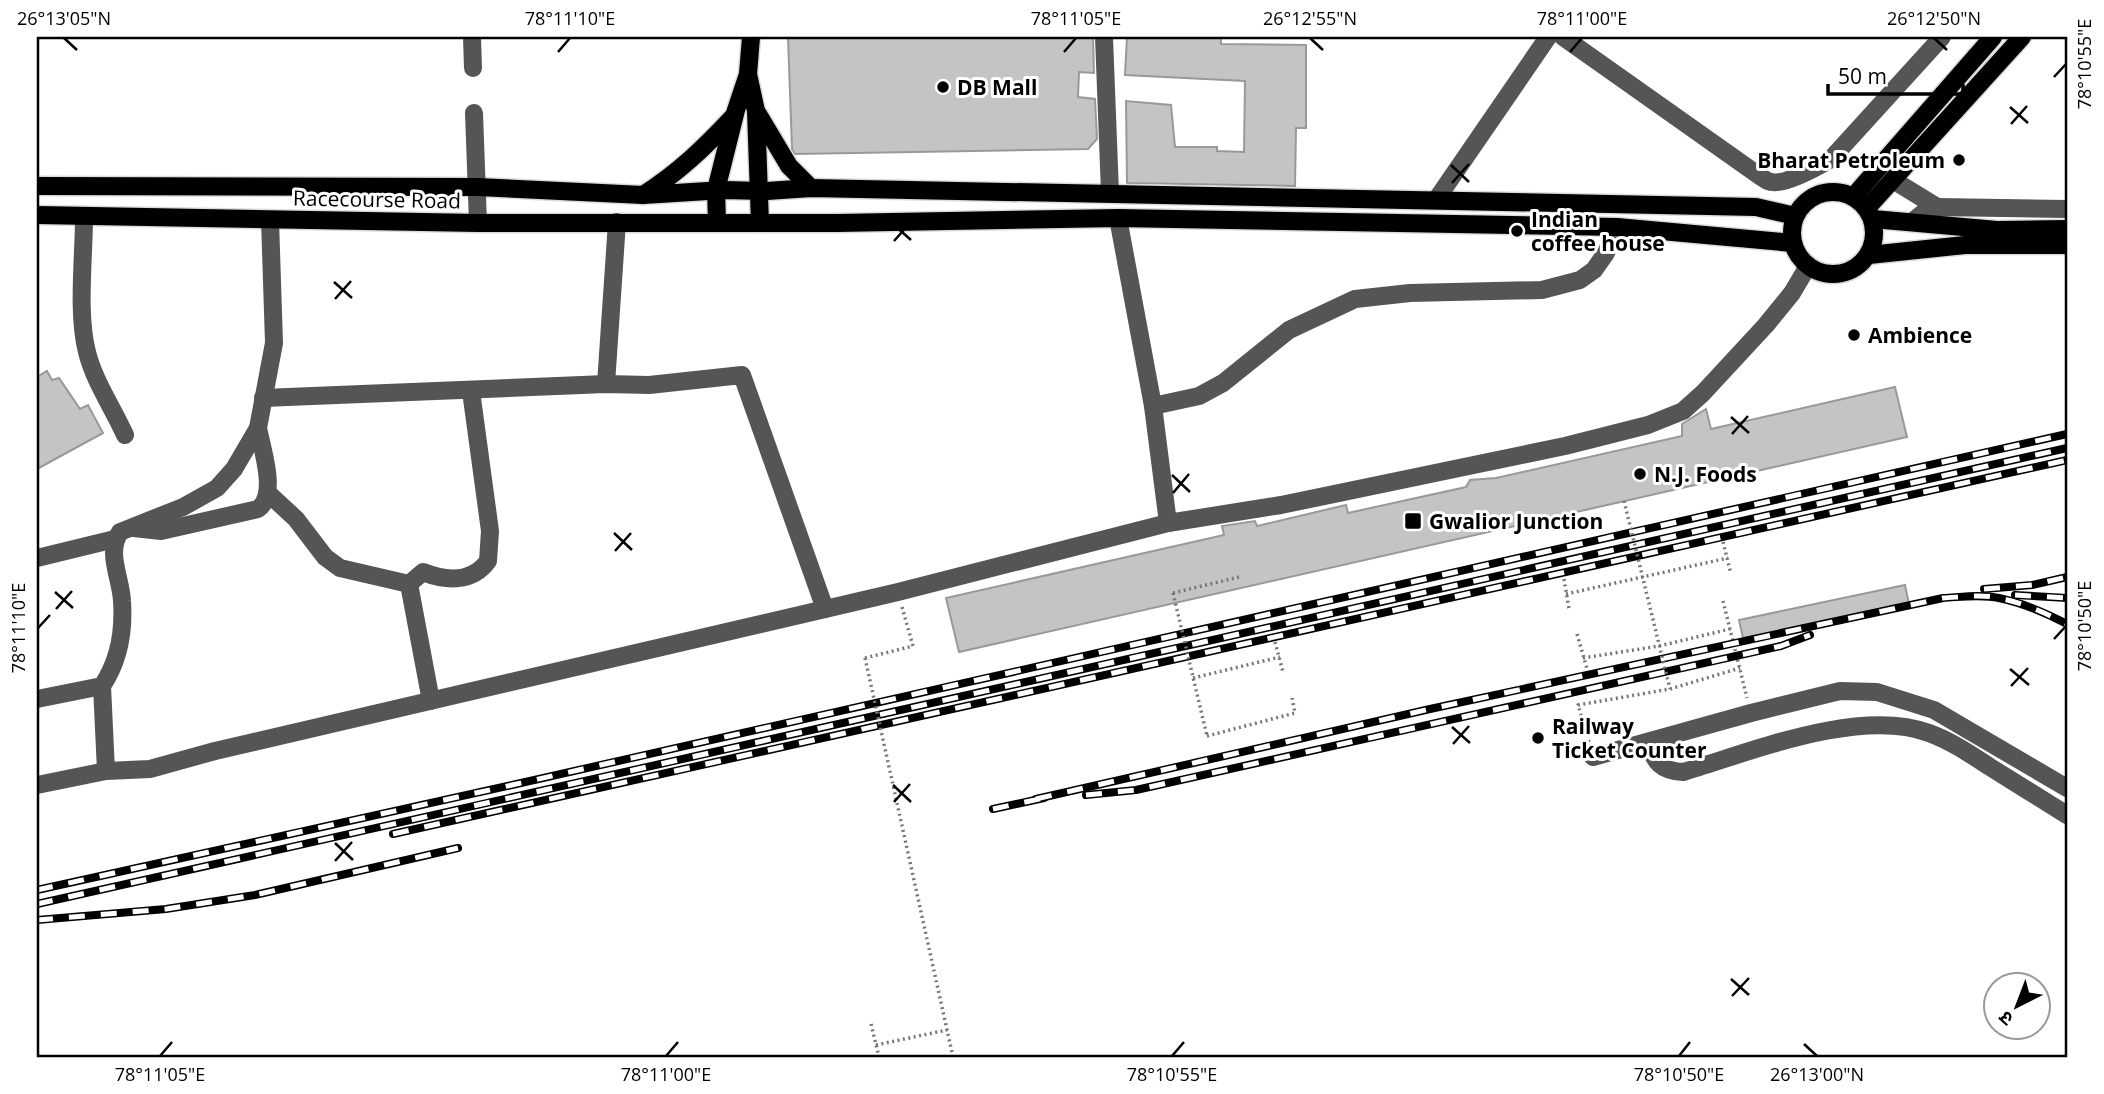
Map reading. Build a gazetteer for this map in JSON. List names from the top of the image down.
{
  "streets": {
    "main road": ["Racecourse Road"]
  },
  "places": {
    "other": [
      "DB Mall",
      "Bharat Petroleum",
      "Indian coffee house",
      "Ambience",
      "N.J. Foods",
      "Railway Ticket Counter"
    ],
    "transit": ["Gwalior Junction"]
  },
  "scale_bar": "50 m",
  "north": "bottom left",
  "coordinates": [
    "26°13'05\"N",
    "78°11'10\"E",
    "78°11'05\"E",
    "26°12'55\"N",
    "78°11'00\"E",
    "26°12'50\"N",
    "78°10'55\"E",
    "78°10'50\"E",
    "26°13'00\"N"
  ]
}
